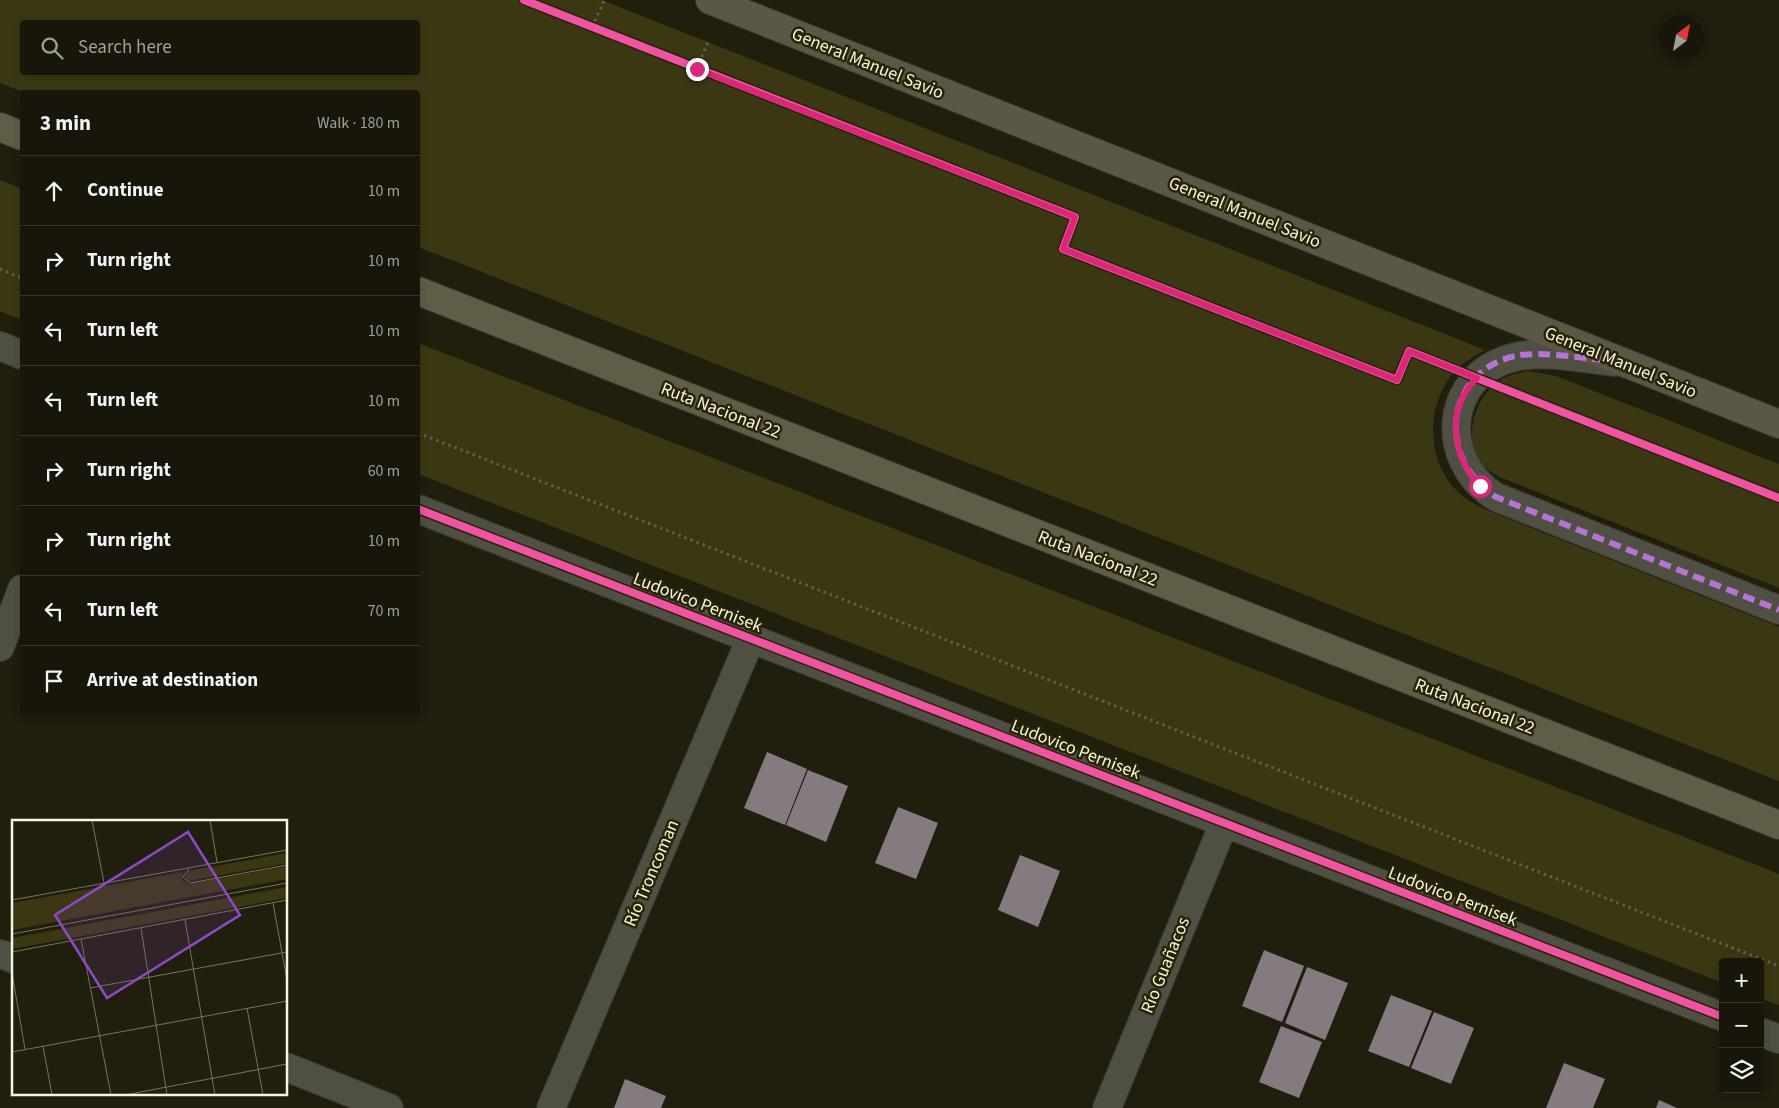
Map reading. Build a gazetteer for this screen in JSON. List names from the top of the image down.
{
  "streets": {
    "highway": ["Ruta Nacional 22"],
    "main road": ["General Manuel Savio"],
    "street": ["Ludovico Pernisek", "Río Troncoman", "Río Guañacos"]
  },
  "crossings": [
    ["Ludovico Pernisek", "Río Troncoman"],
    ["Ludovico Pernisek", "Río Guañacos"]
  ],
  "north": "top right",
  "page": {
    "search": "Search here",
    "heading": ["3 min", "Walk · 180 m"],
    "list": [
      ["Continue", "10 m"],
      ["Turn right", "10 m"],
      ["Turn left", "10 m"],
      ["Turn left", "10 m"],
      ["Turn right", "60 m"],
      ["Turn right", "10 m"],
      ["Turn left", "70 m"],
      "Arrive at destination"
    ],
    "map_buttons": ["+", "−"]
  }
}
